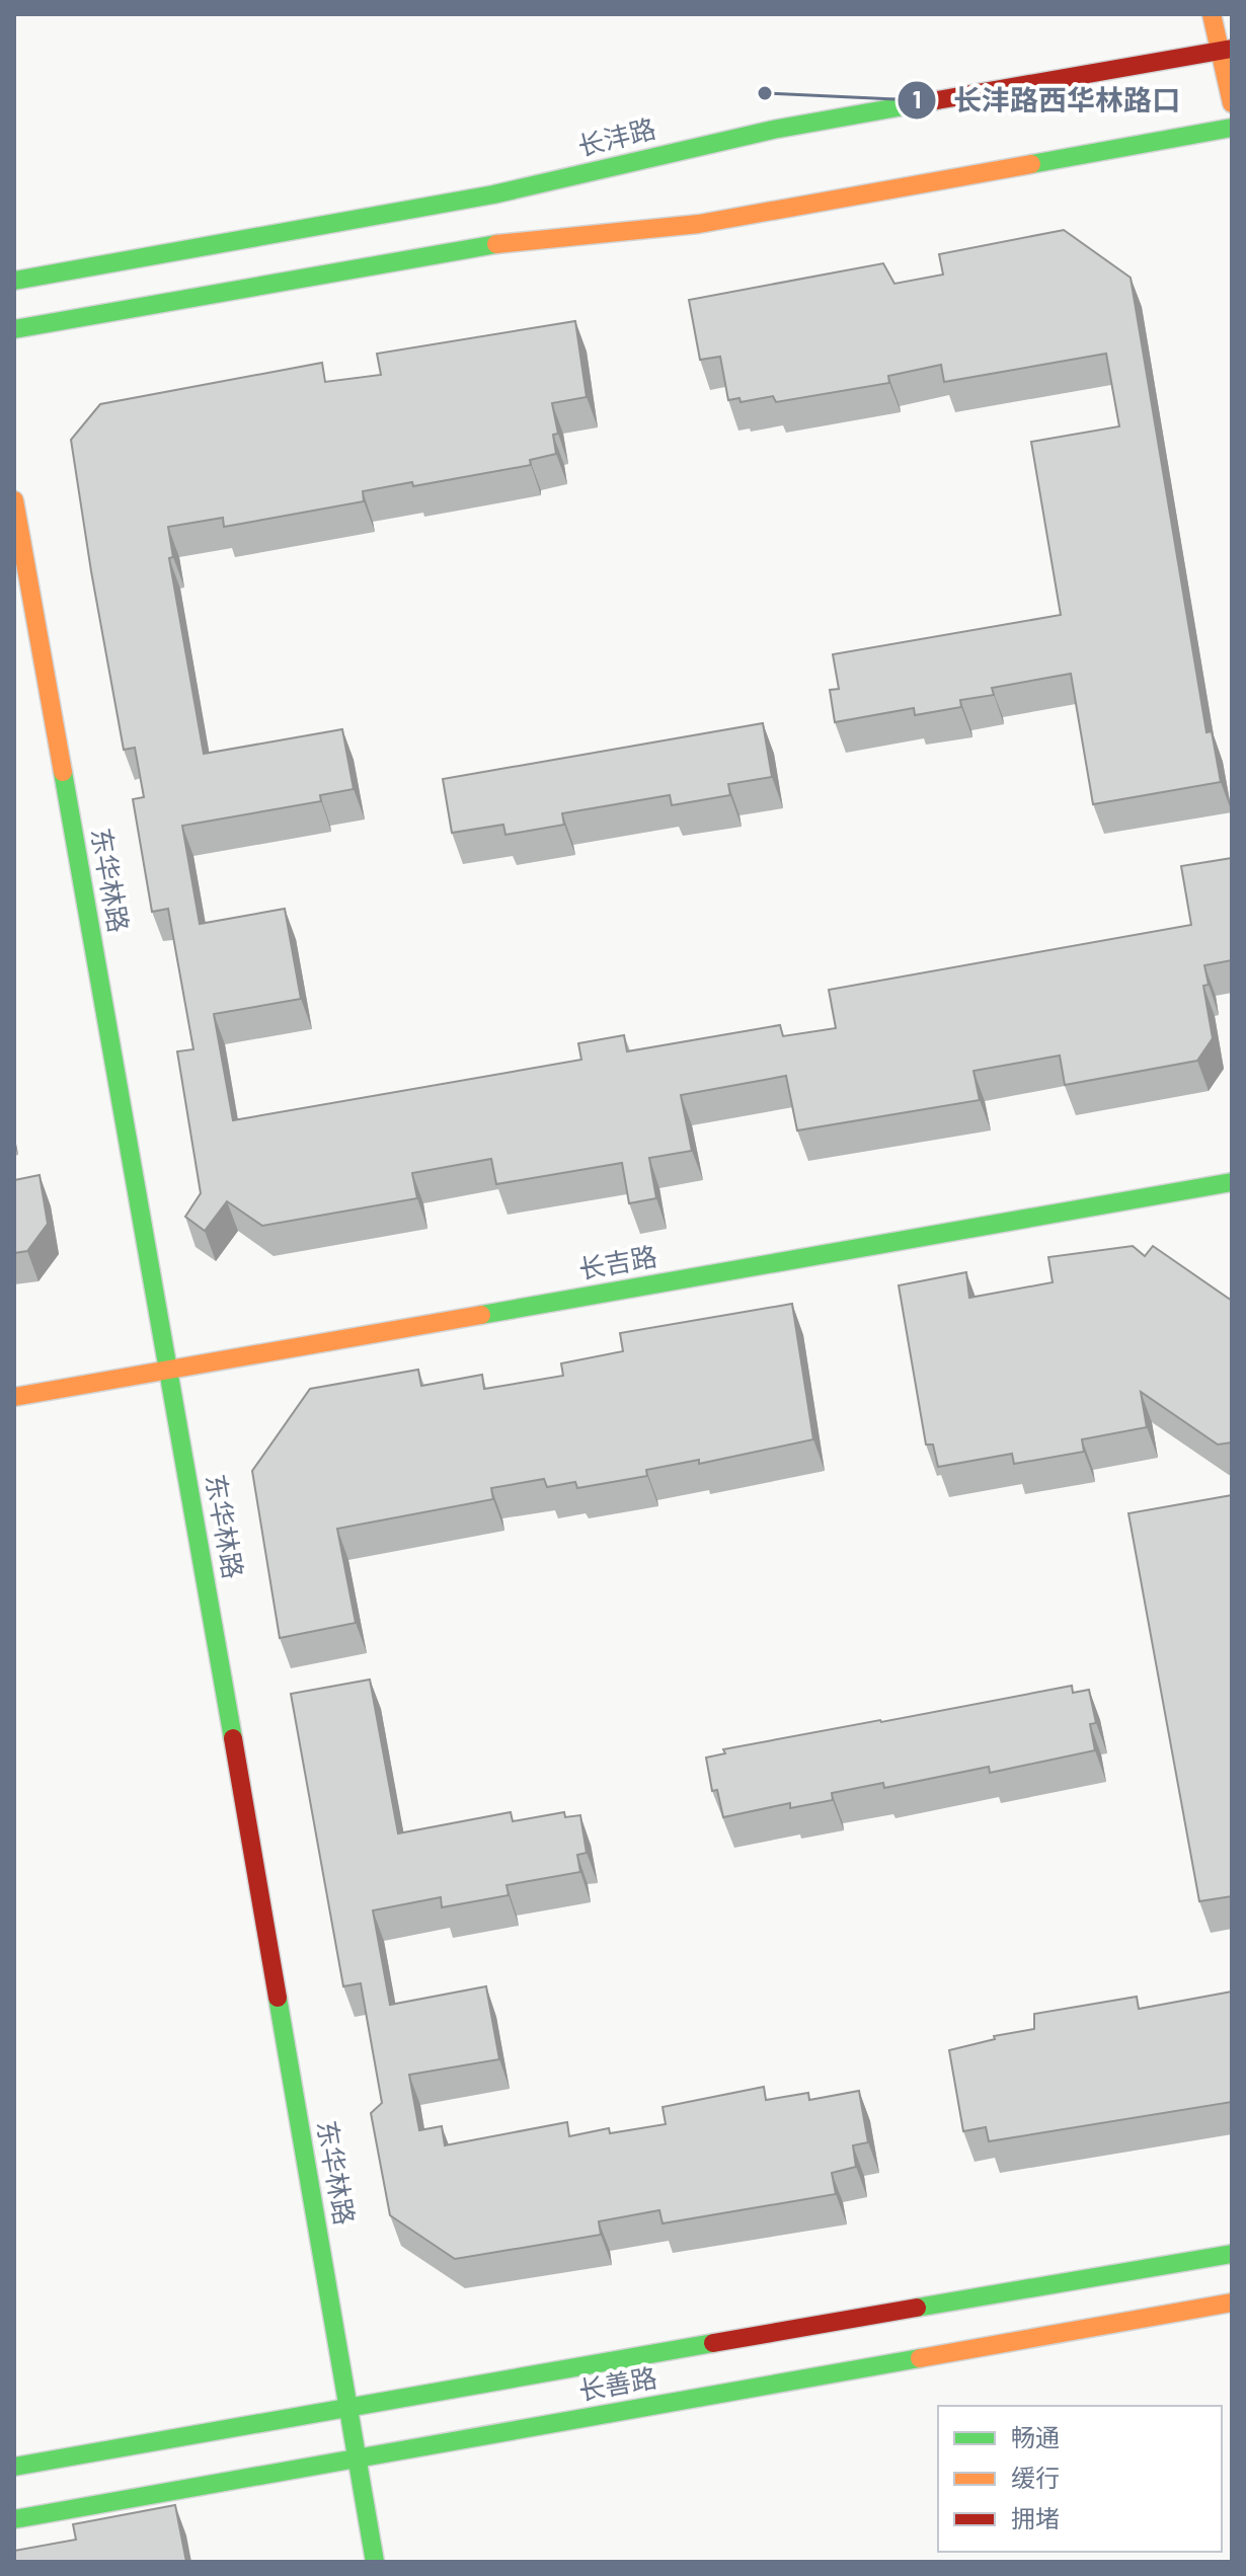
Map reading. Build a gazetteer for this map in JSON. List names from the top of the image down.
{
  "streets": {
    "street": [
      "长沣路",
      "东华林路",
      "长吉路",
      "长善路"
    ]
  },
  "crossings": [
    ["东华林路", "长吉路"],
    ["东华林路", "长善路"]
  ],
  "places": ["长沣路西华林路口"],
  "legend": ["畅通", "缓行", "拥堵"]
}
